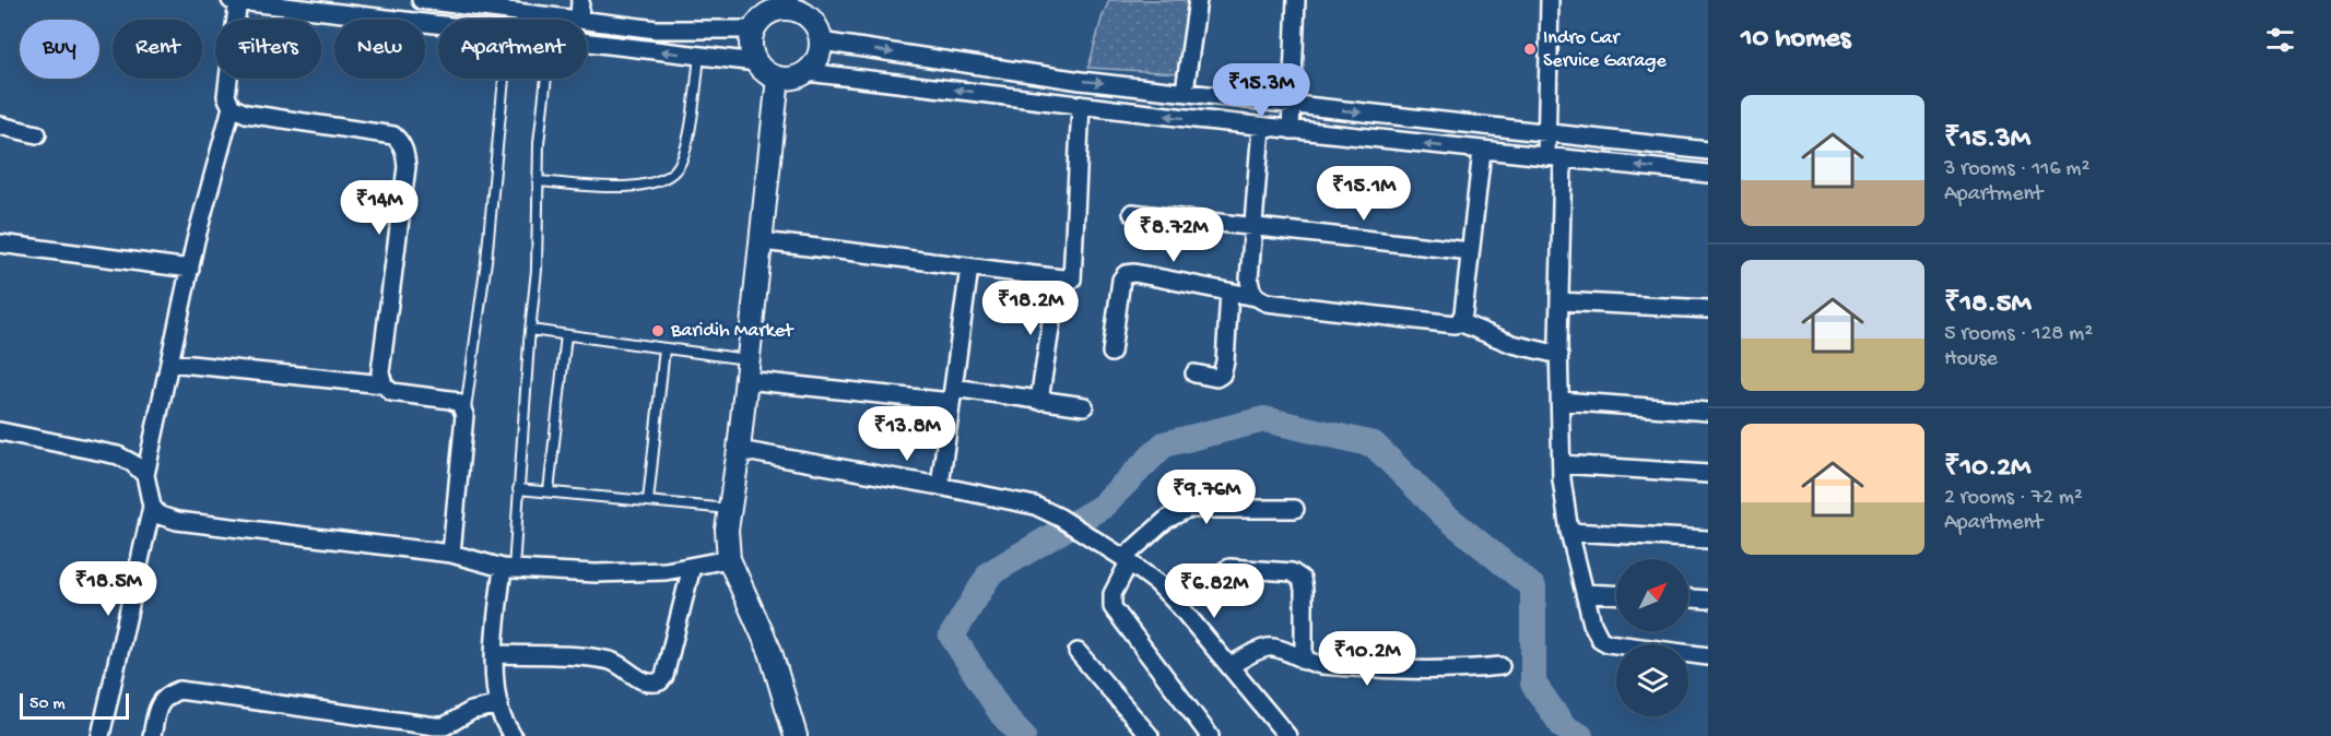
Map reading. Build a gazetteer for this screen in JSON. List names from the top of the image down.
{
  "places": ["Indro Car Service Garage", "Baridih Market"],
  "scale_bar": "50 m",
  "north": "top right",
  "page": {
    "heading": "10 homes",
    "chip": [
      "Buy",
      "Rent",
      "Filters",
      "New",
      "Apartment"
    ],
    "price": [
      "₹15.3M",
      "₹15.1M",
      "₹14M",
      "₹8.72M",
      "₹18.2M",
      "₹13.8M",
      "₹9.76M",
      "₹18.5M",
      "₹6.82M",
      "₹10.2M"
    ],
    "list": [
      {
        "name": "₹15.3M",
        "note": "3 rooms · 116 m² · Apartment"
      },
      {
        "name": "₹18.5M",
        "note": "5 rooms · 128 m² · House"
      },
      {
        "name": "₹10.2M",
        "note": "2 rooms · 72 m² · Apartment"
      }
    ],
    "scale": "50 m"
  }
}
